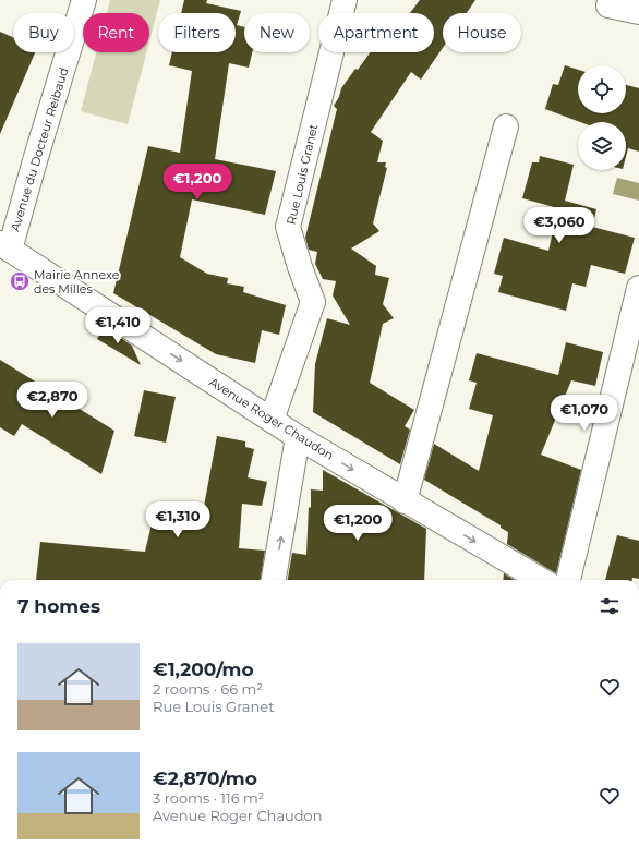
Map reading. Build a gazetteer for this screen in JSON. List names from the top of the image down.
{
  "streets": {
    "street": ["Avenue du Docteur Reibaud", "Rue Louis Granet", "Avenue Roger Chaudon"]
  },
  "crossings": [
    ["Avenue du Docteur Reibaud", "Avenue Roger Chaudon"],
    ["Rue Louis Granet", "Avenue Roger Chaudon"]
  ],
  "one_way": ["Avenue Roger Chaudon"],
  "places": {
    "bus stop": ["Mairie Annexe des Milles"]
  },
  "page": {
    "chip": [
      "Buy",
      "Rent",
      "Filters",
      "New",
      "Apartment",
      "House"
    ],
    "price": [
      "€1,200",
      "€3,060",
      "€1,410",
      "€2,870",
      "€1,070",
      "€1,310",
      "€1,200"
    ],
    "heading": "7 homes",
    "list": [
      {
        "name": "€1,200/mo",
        "note": "2 rooms · 66 m² · Rue Louis Granet"
      },
      {
        "name": "€2,870/mo",
        "note": "3 rooms · 116 m² · Avenue Roger Chaudon"
      }
    ]
  }
}
